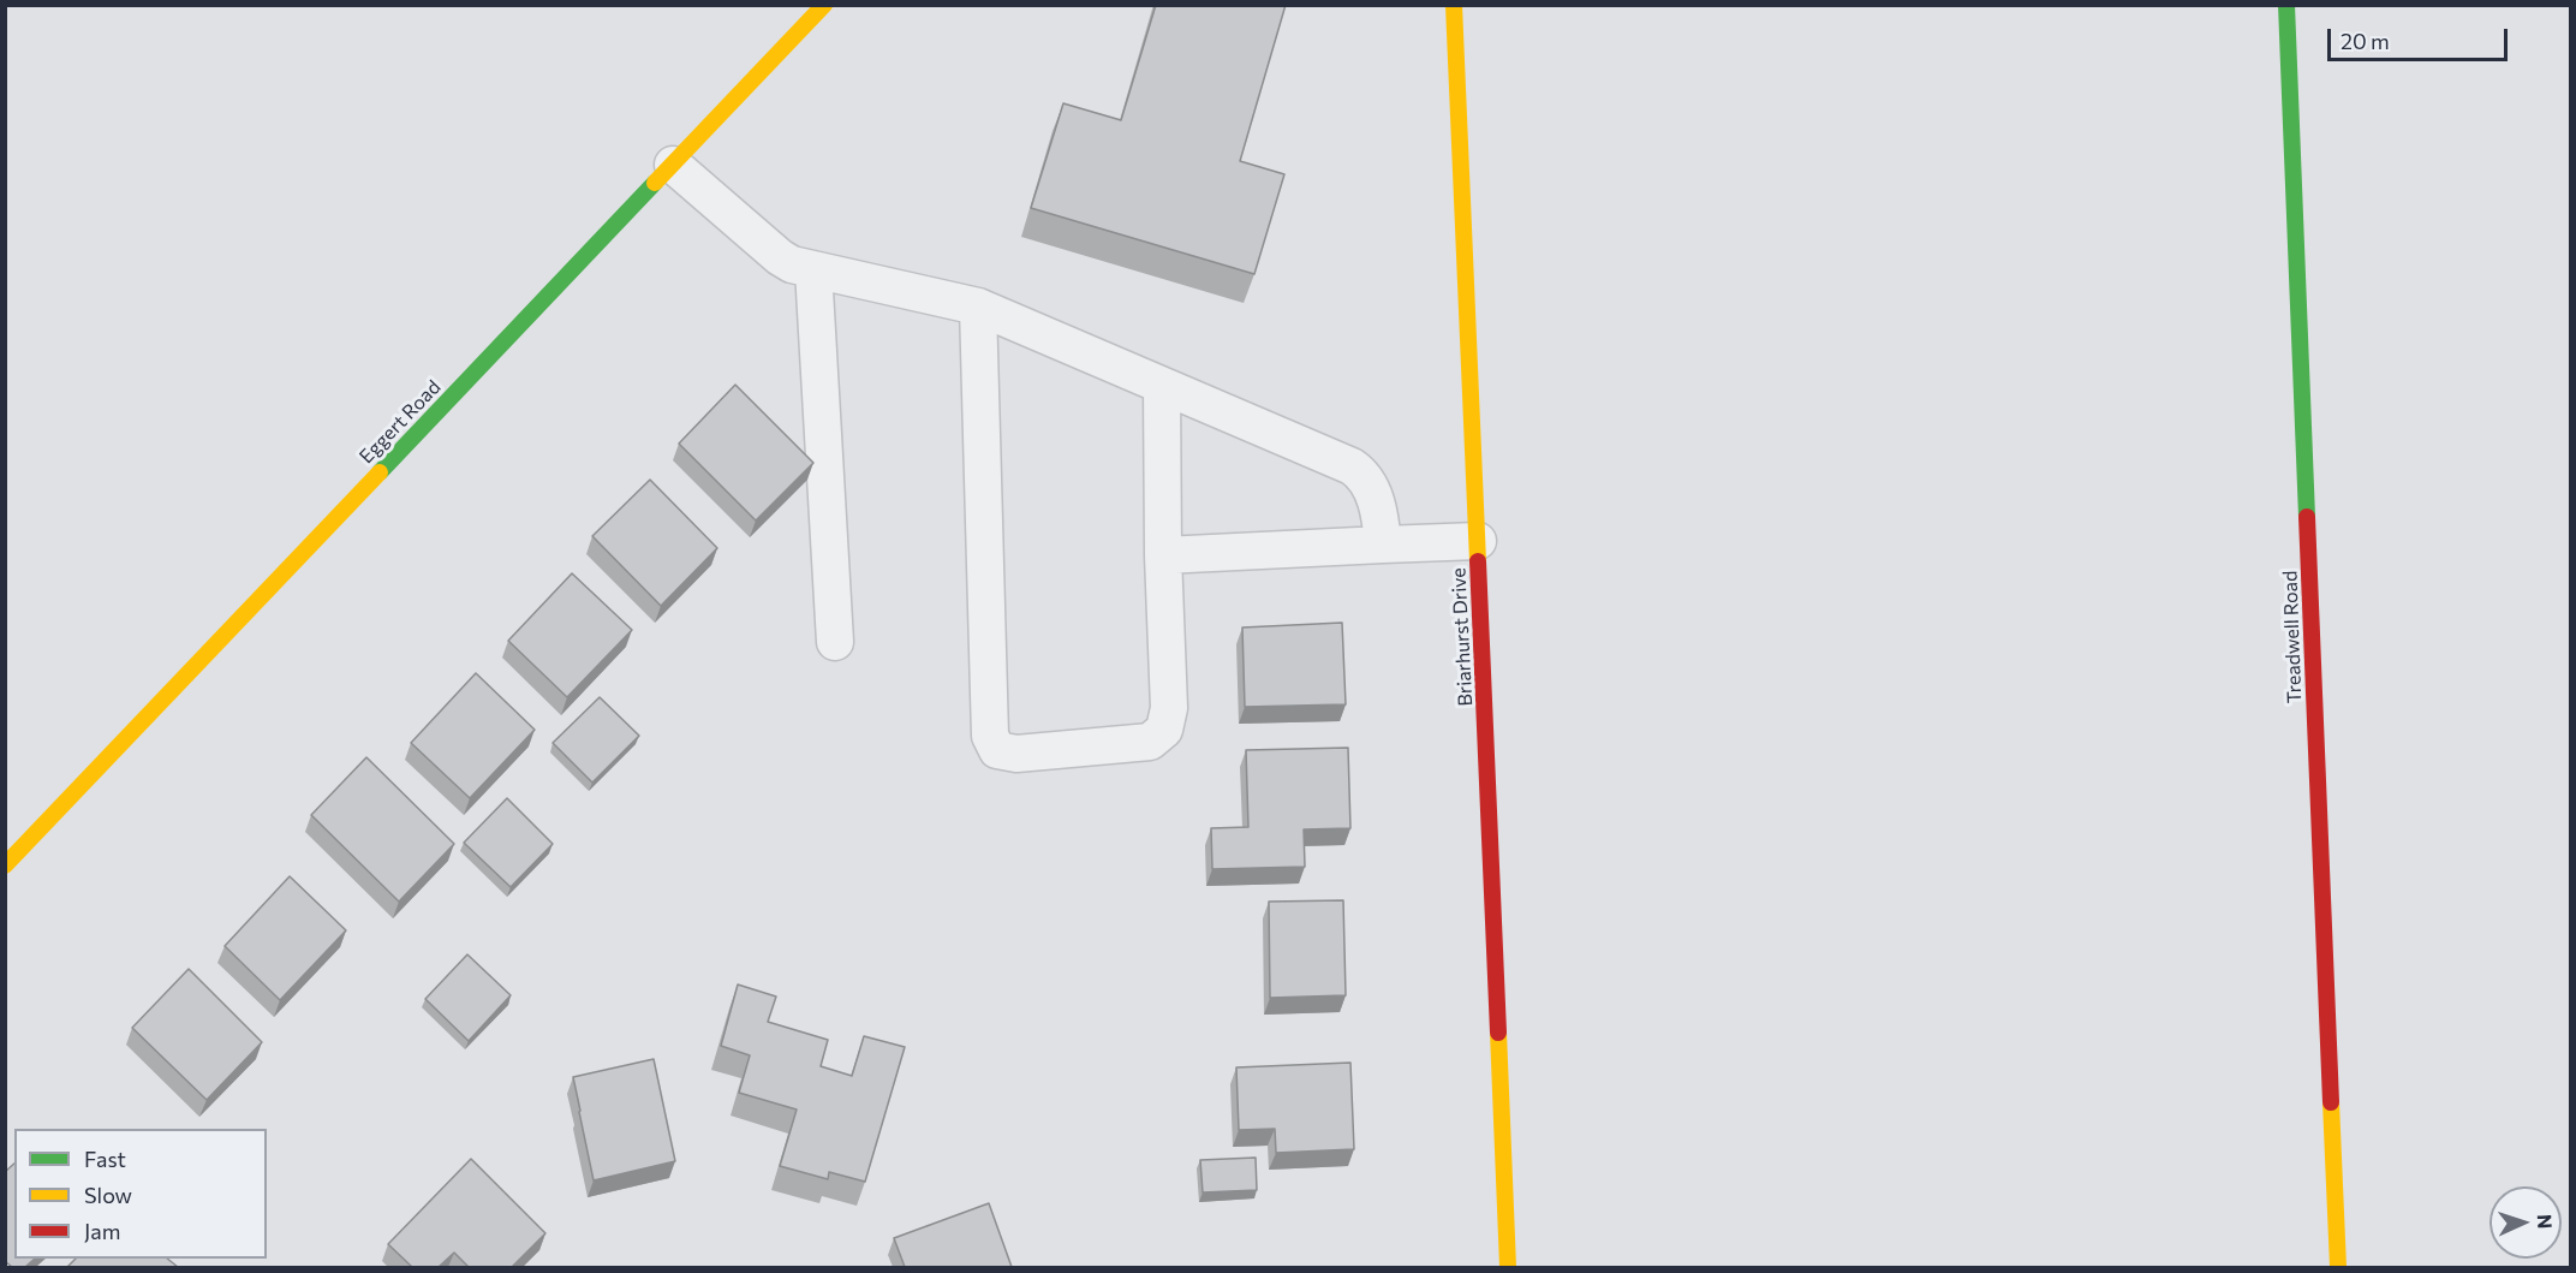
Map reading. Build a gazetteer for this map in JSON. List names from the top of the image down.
{
  "streets": {
    "street": ["Eggert Road", "Briarhurst Drive", "Treadwell Road"]
  },
  "legend": ["Fast", "Slow", "Jam"],
  "scale_bar": "20 m",
  "north": "right"
}
